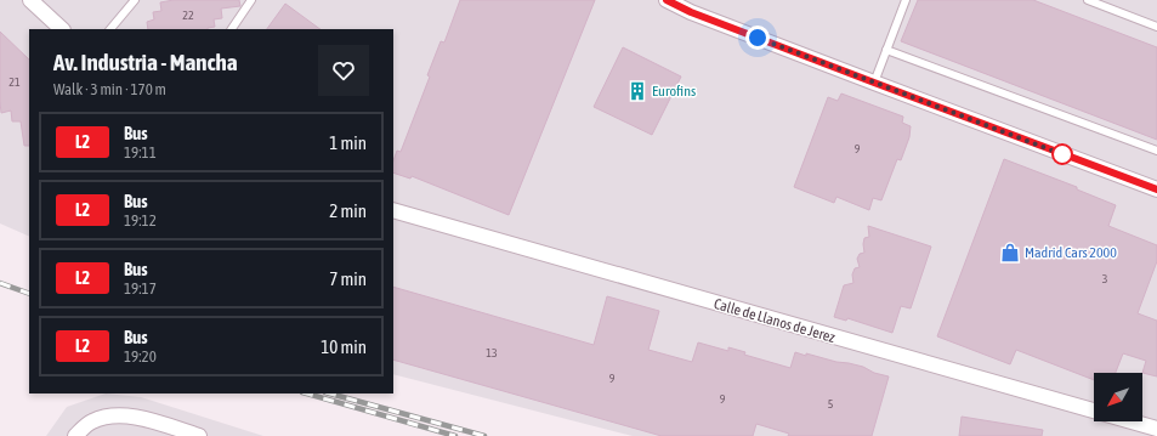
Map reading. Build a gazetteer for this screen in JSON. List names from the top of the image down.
{
  "streets": {
    "street": ["Calle de Llanos de Jerez"]
  },
  "places": {
    "building": ["Eurofins"],
    "shop": ["Madrid Cars 2000"]
  },
  "lines": ["bus line L2"],
  "house_numbers": [
    "22",
    "21",
    "9",
    "3",
    "13",
    "9",
    "9",
    "5"
  ],
  "north": "bottom left",
  "page": {
    "heading": ["Av. Industria - Mancha", "Walk · 3 min · 170 m"],
    "list": [
      {
        "mark": "L2",
        "name": "Bus",
        "note": "19:11",
        "value": "1 min"
      },
      {
        "mark": "L2",
        "name": "Bus",
        "note": "19:12",
        "value": "2 min"
      },
      {
        "mark": "L2",
        "name": "Bus",
        "note": "19:17",
        "value": "7 min"
      },
      {
        "mark": "L2",
        "name": "Bus",
        "note": "19:20",
        "value": "10 min"
      }
    ]
  }
}
